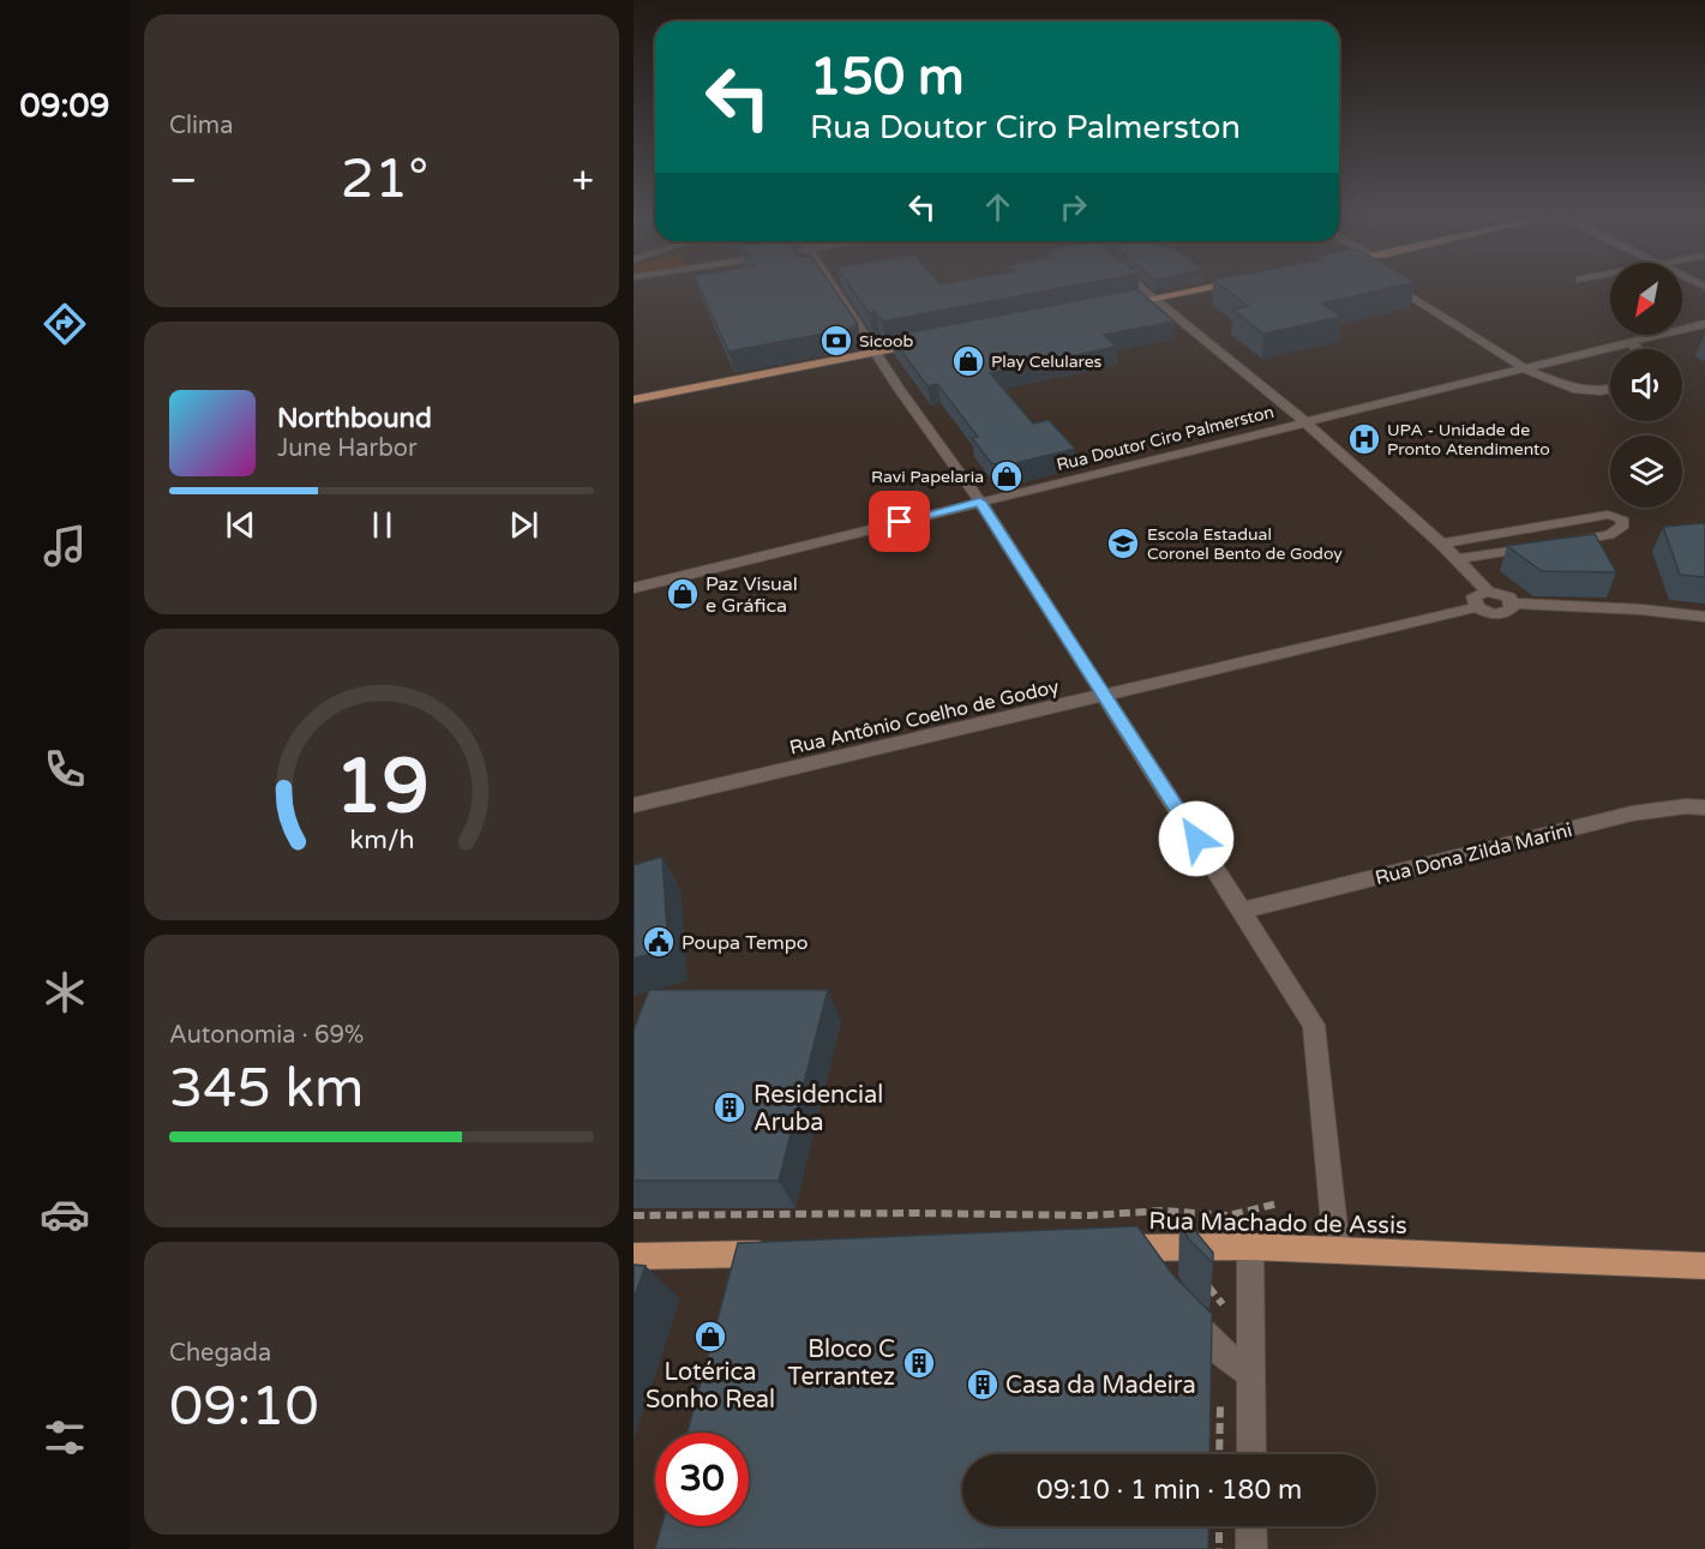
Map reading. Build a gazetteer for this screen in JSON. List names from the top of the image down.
{
  "streets": {
    "main road": ["Rua Machado de Assis"],
    "street": ["Rua Doutor Ciro Palmerston", "Rua Antônio Coelho de Godoy", "Rua Dona Zilda Marini"]
  },
  "places": {
    "bank": ["Sicoob"],
    "shop": [
      "Play Celulares",
      "Ravi Papelaria",
      "Paz Visual e Gráfica",
      "Lotérica Sonho Real"
    ],
    "hospital": ["UPA - Unidade de Pronto Atendimento"],
    "school or university": ["Escola Estadual Coronel Bento de Godoy"],
    "public building": ["Poupa Tempo"],
    "building": ["Residencial Aruba", "Bloco C Terrantez", "Casa da Madeira"]
  },
  "north": "bottom left",
  "page": {
    "tabs": "09:09",
    "tile": [
      "Clima",
      ["Autonomia · 69%", "345 km"],
      ["Chegada", "09:10"]
    ],
    "turn": ["150 m", "Rua Doutor Ciro Palmerston"],
    "heat": ["−", "21°", "+"],
    "song": ["Northbound", "June Harbor"],
    "limit": "30",
    "trip": "09:10 · 1 min · 180 m",
    "gauge": ["19", "km/h"]
  }
}
